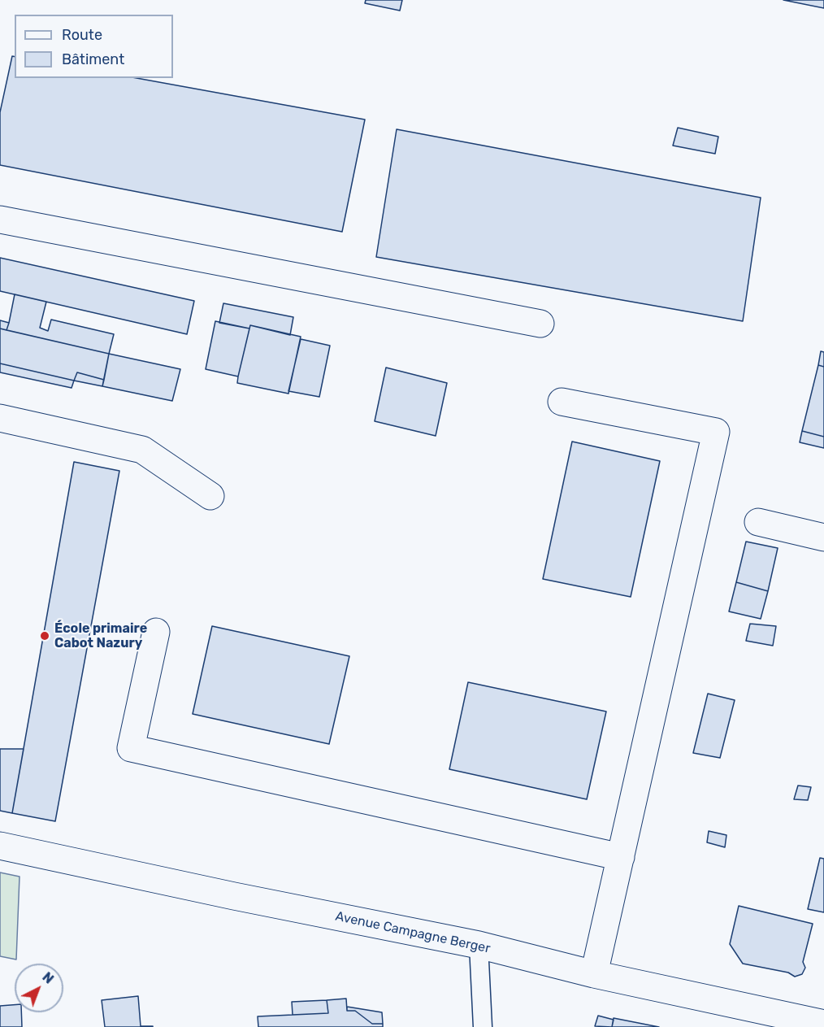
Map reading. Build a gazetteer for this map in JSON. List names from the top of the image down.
{
  "streets": {
    "street": ["Avenue Campagne Berger"]
  },
  "places": ["École primaire Cabot Nazury"],
  "legend": ["Route", "Bâtiment"],
  "north": "top right"
}
